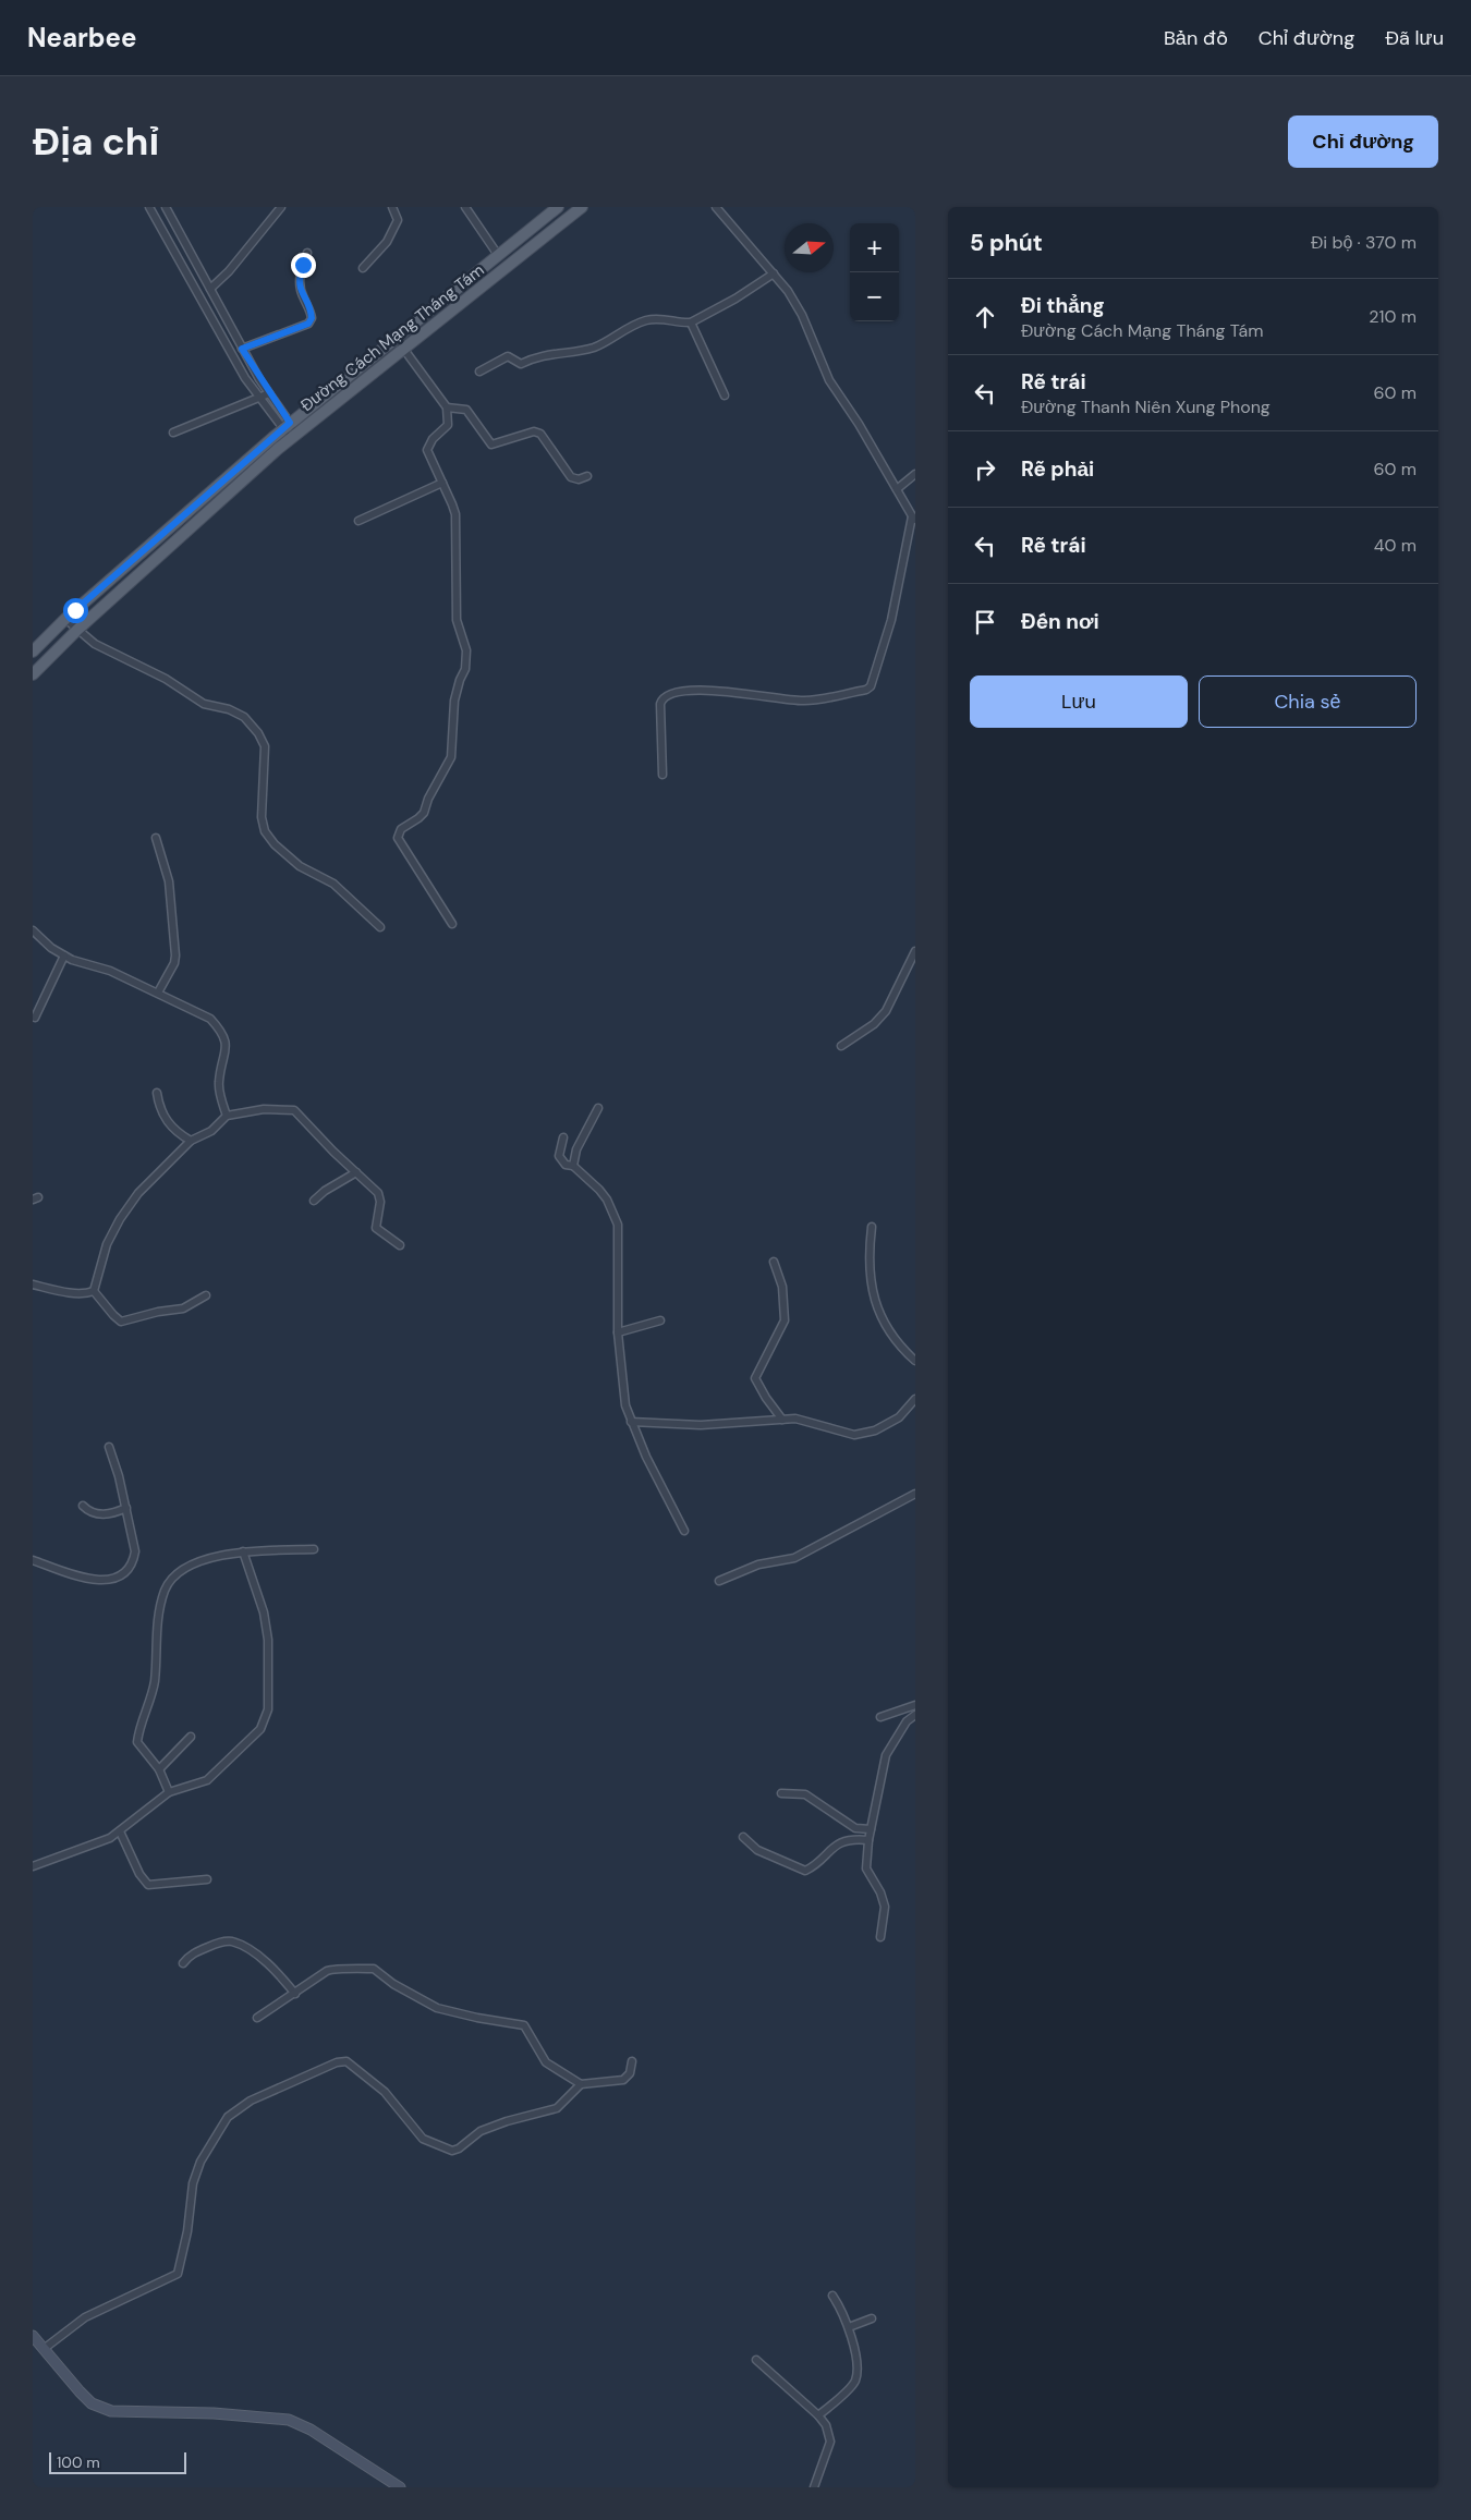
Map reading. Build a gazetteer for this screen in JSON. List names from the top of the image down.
{
  "streets": {
    "main road": ["Đường Cách Mạng Tháng Tám"]
  },
  "scale_bar": "100 m",
  "north": "right",
  "page": {
    "header": "Nearbee",
    "nav": ["Bản đồ", "Chỉ đường", "Đã lưu"],
    "buttons": [
      "Chỉ đường",
      ["Lưu", "Chia sẻ"]
    ],
    "title": "Địa chỉ",
    "heading": ["5 phút", "Đi bộ · 370 m"],
    "map_buttons": ["+", "−"],
    "list": [
      ["Đi thẳng", "Đường Cách Mạng Tháng Tám", "210 m"],
      ["Rẽ trái", "Đường Thanh Niên Xung Phong", "60 m"],
      ["Rẽ phải", "60 m"],
      ["Rẽ trái", "40 m"],
      "Đến nơi"
    ],
    "scale": "100 m"
  }
}
